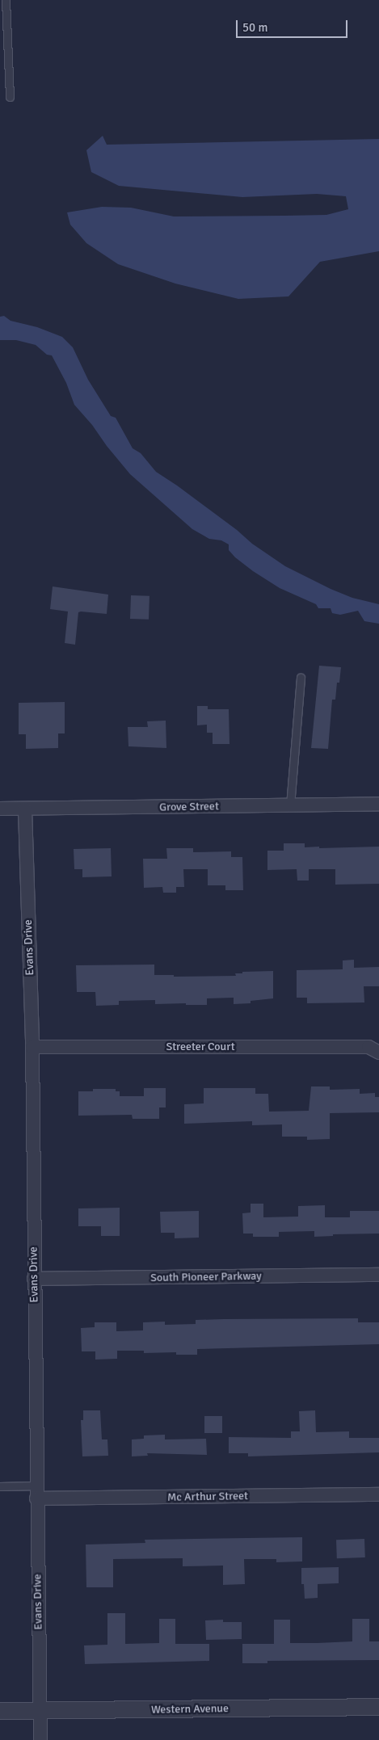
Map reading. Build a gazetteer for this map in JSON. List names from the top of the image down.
{
  "streets": {
    "street": [
      "Grove Street",
      "Evans Drive",
      "Streeter Court",
      "South Pioneer Parkway",
      "Mc Arthur Street",
      "Western Avenue"
    ]
  },
  "crossings": [
    ["Grove Street", "Evans Drive"],
    ["Evans Drive", "Streeter Court"],
    ["Evans Drive", "South Pioneer Parkway"],
    ["Evans Drive", "Mc Arthur Street"],
    ["Evans Drive", "Western Avenue"]
  ],
  "scale_bar": "50 m"
}
